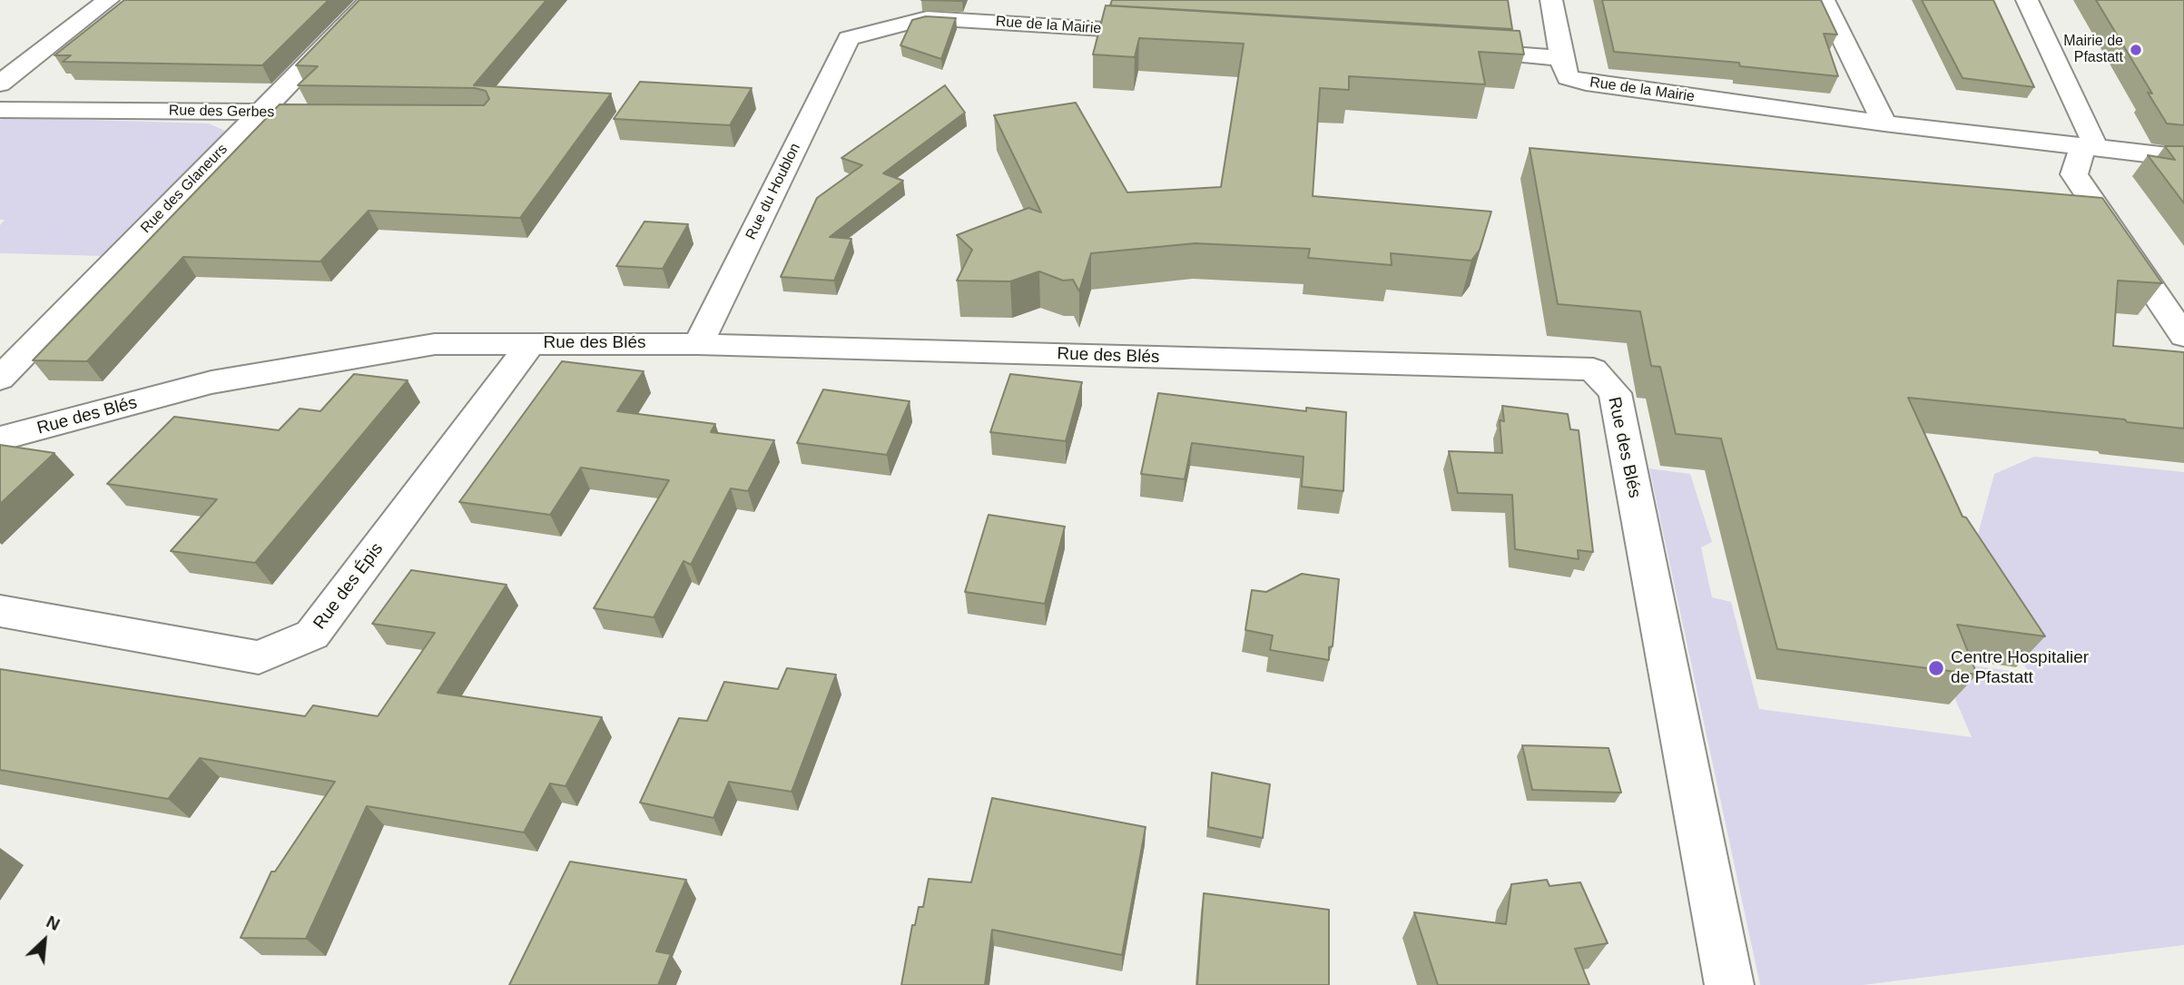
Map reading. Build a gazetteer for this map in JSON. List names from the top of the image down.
{
  "streets": {
    "street": [
      "Rue de la Mairie",
      "Rue des Gerbes",
      "Rue des Glaneurs",
      "Rue du Houblon",
      "Rue des Blés",
      "Rue des Épis"
    ]
  },
  "crossings": [
    ["Rue de la Mairie", "Rue du Houblon"],
    ["Rue des Gerbes", "Rue des Glaneurs"],
    ["Rue du Houblon", "Rue des Blés"],
    ["Rue des Blés", "Rue des Épis"]
  ],
  "places": ["Mairie de Pfastatt", "Centre Hospitalier de Pfastatt"],
  "north": "top right"
}
